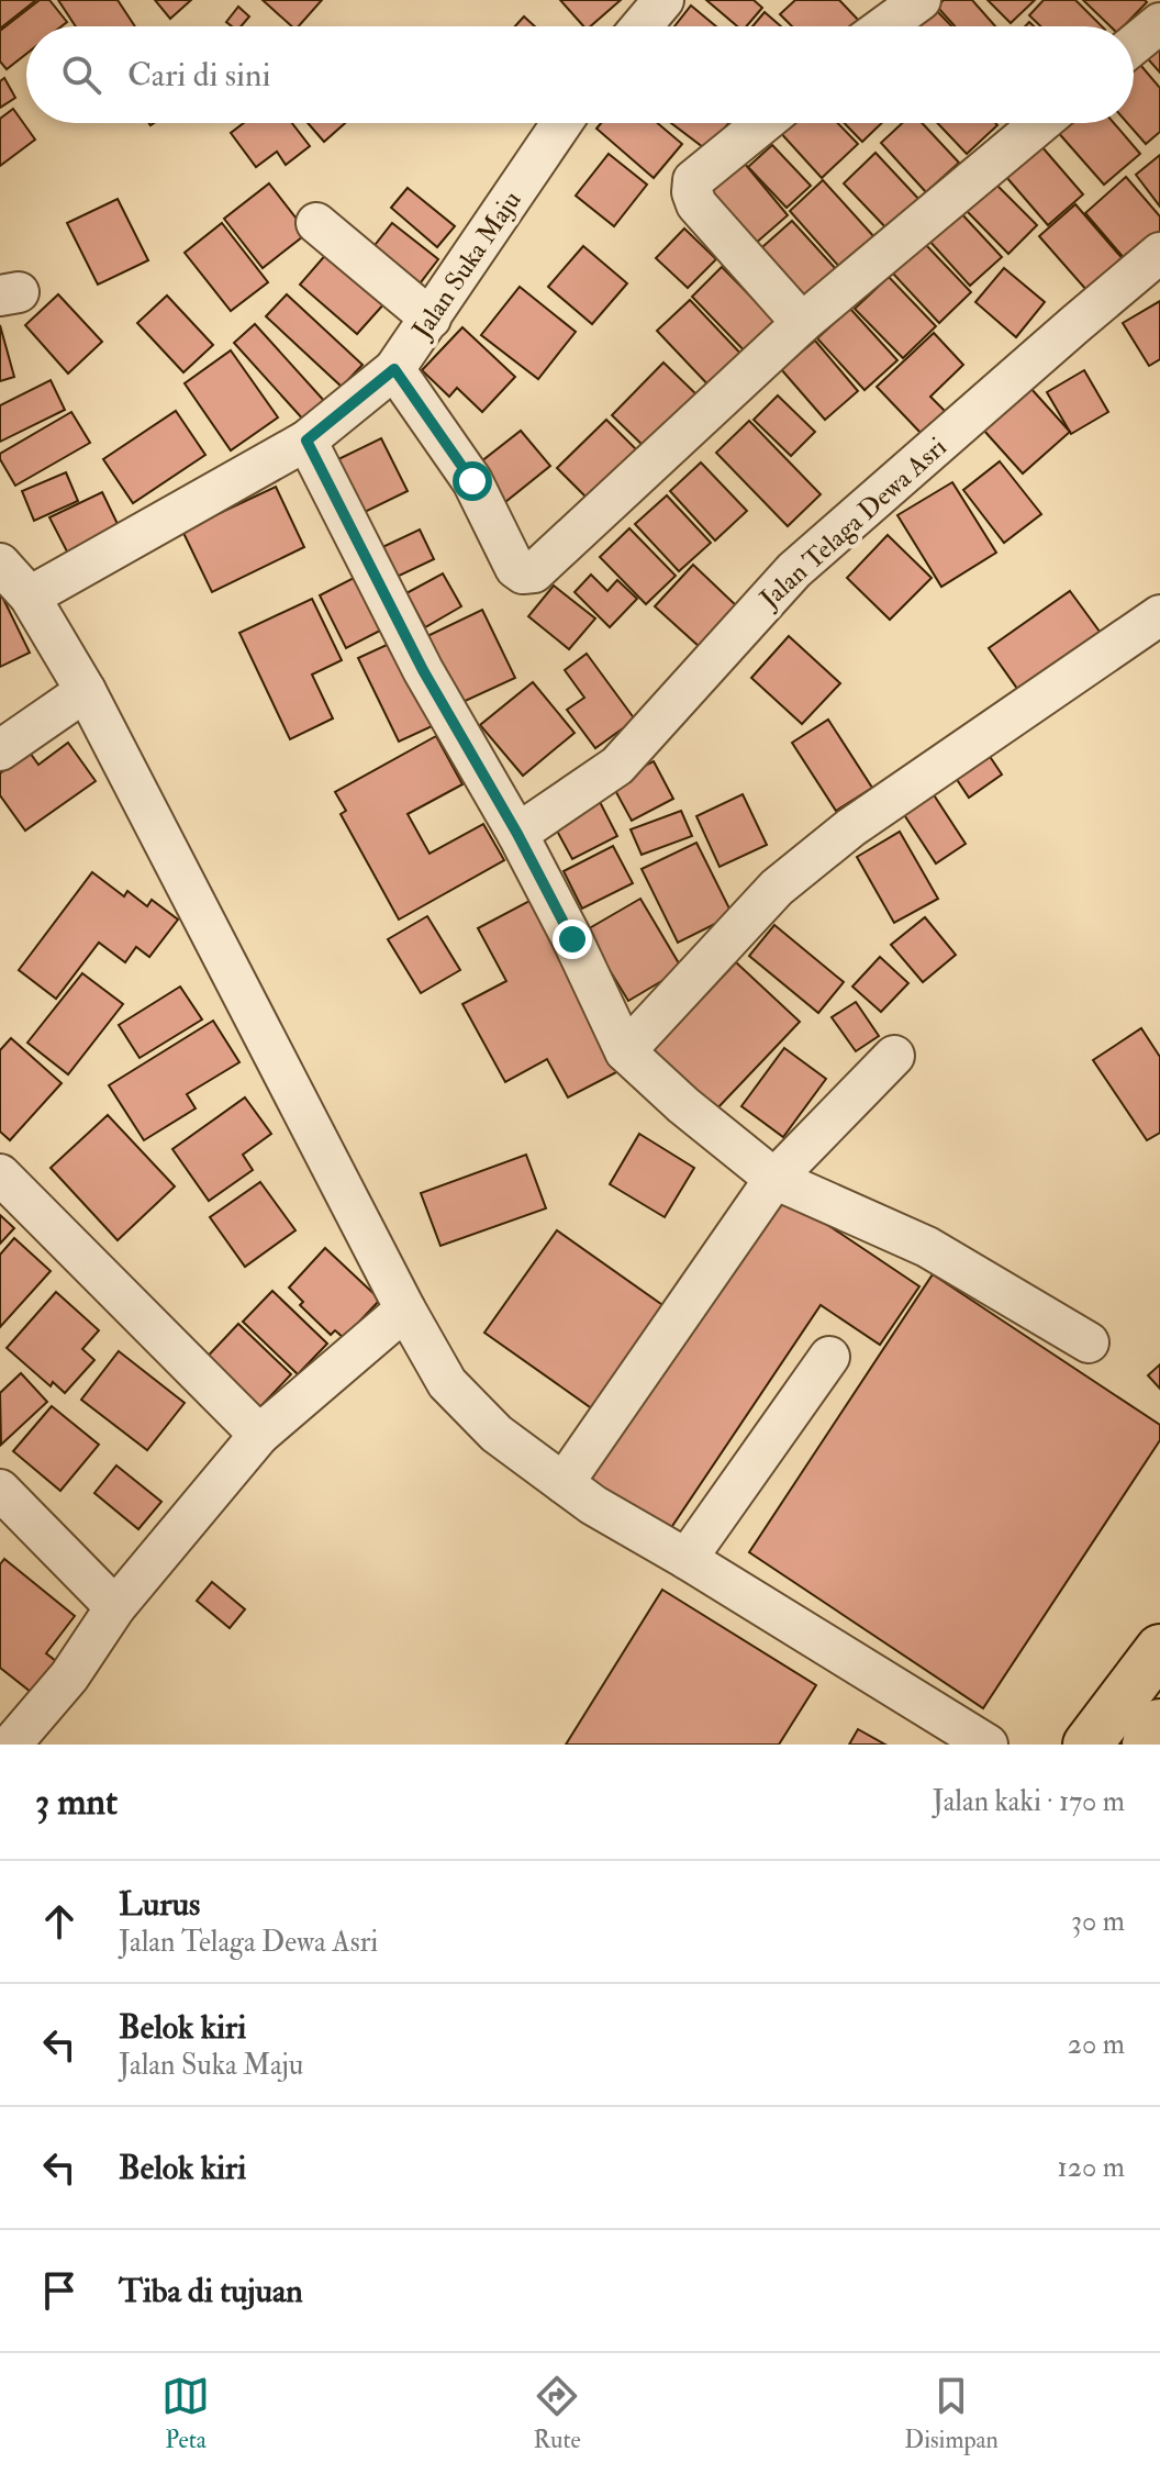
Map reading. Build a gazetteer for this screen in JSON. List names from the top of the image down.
{
  "streets": {
    "street": ["Jalan Suka Maju", "Jalan Telaga Dewa Asri"]
  },
  "page": {
    "search": "Cari di sini",
    "heading": ["3 mnt", "Jalan kaki · 170 m"],
    "list": [
      ["Lurus", "Jalan Telaga Dewa Asri", "30 m"],
      ["Belok kiri", "Jalan Suka Maju", "20 m"],
      ["Belok kiri", "120 m"],
      "Tiba di tujuan"
    ],
    "nav": ["Peta", "Rute", "Disimpan"]
  }
}
